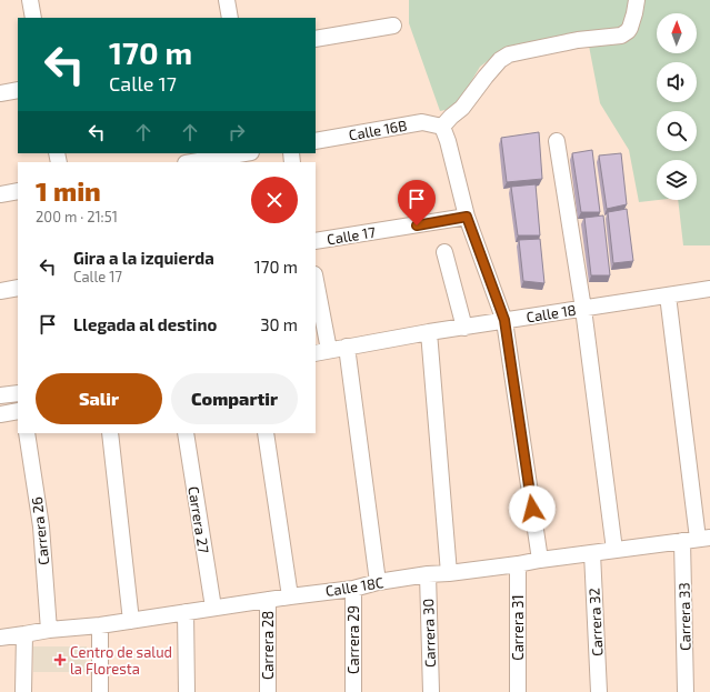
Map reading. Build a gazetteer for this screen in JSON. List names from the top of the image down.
{
  "streets": {
    "street": [
      "Calle 16B",
      "Calle 17",
      "Calle 18",
      "Carrera 27",
      "Carrera 26",
      "Calle 18C",
      "Carrera 33",
      "Carrera 32",
      "Carrera 31",
      "Carrera 30",
      "Carrera 29",
      "Carrera 28"
    ]
  },
  "crossings": [
    ["Carrera 27", "Calle 18C"],
    ["Carrera 26", "Calle 18C"],
    ["Calle 18C", "Carrera 33"],
    ["Calle 18C", "Carrera 32"],
    ["Calle 18C", "Carrera 31"],
    ["Calle 18C", "Carrera 30"],
    ["Calle 18C", "Carrera 29"],
    ["Calle 18C", "Carrera 28"]
  ],
  "places": {
    "health": ["Centro de salud la Floresta"]
  },
  "north": "top",
  "page": {
    "turn": ["170 m", "Calle 17"],
    "heading": ["1 min", "200 m · 21:51"],
    "list": [
      {
        "name": "Gira a la izquierda",
        "note": "Calle 17",
        "value": "170 m"
      },
      {
        "name": "Llegada al destino",
        "value": "30 m"
      }
    ],
    "buttons": ["Salir", "Compartir"]
  }
}
